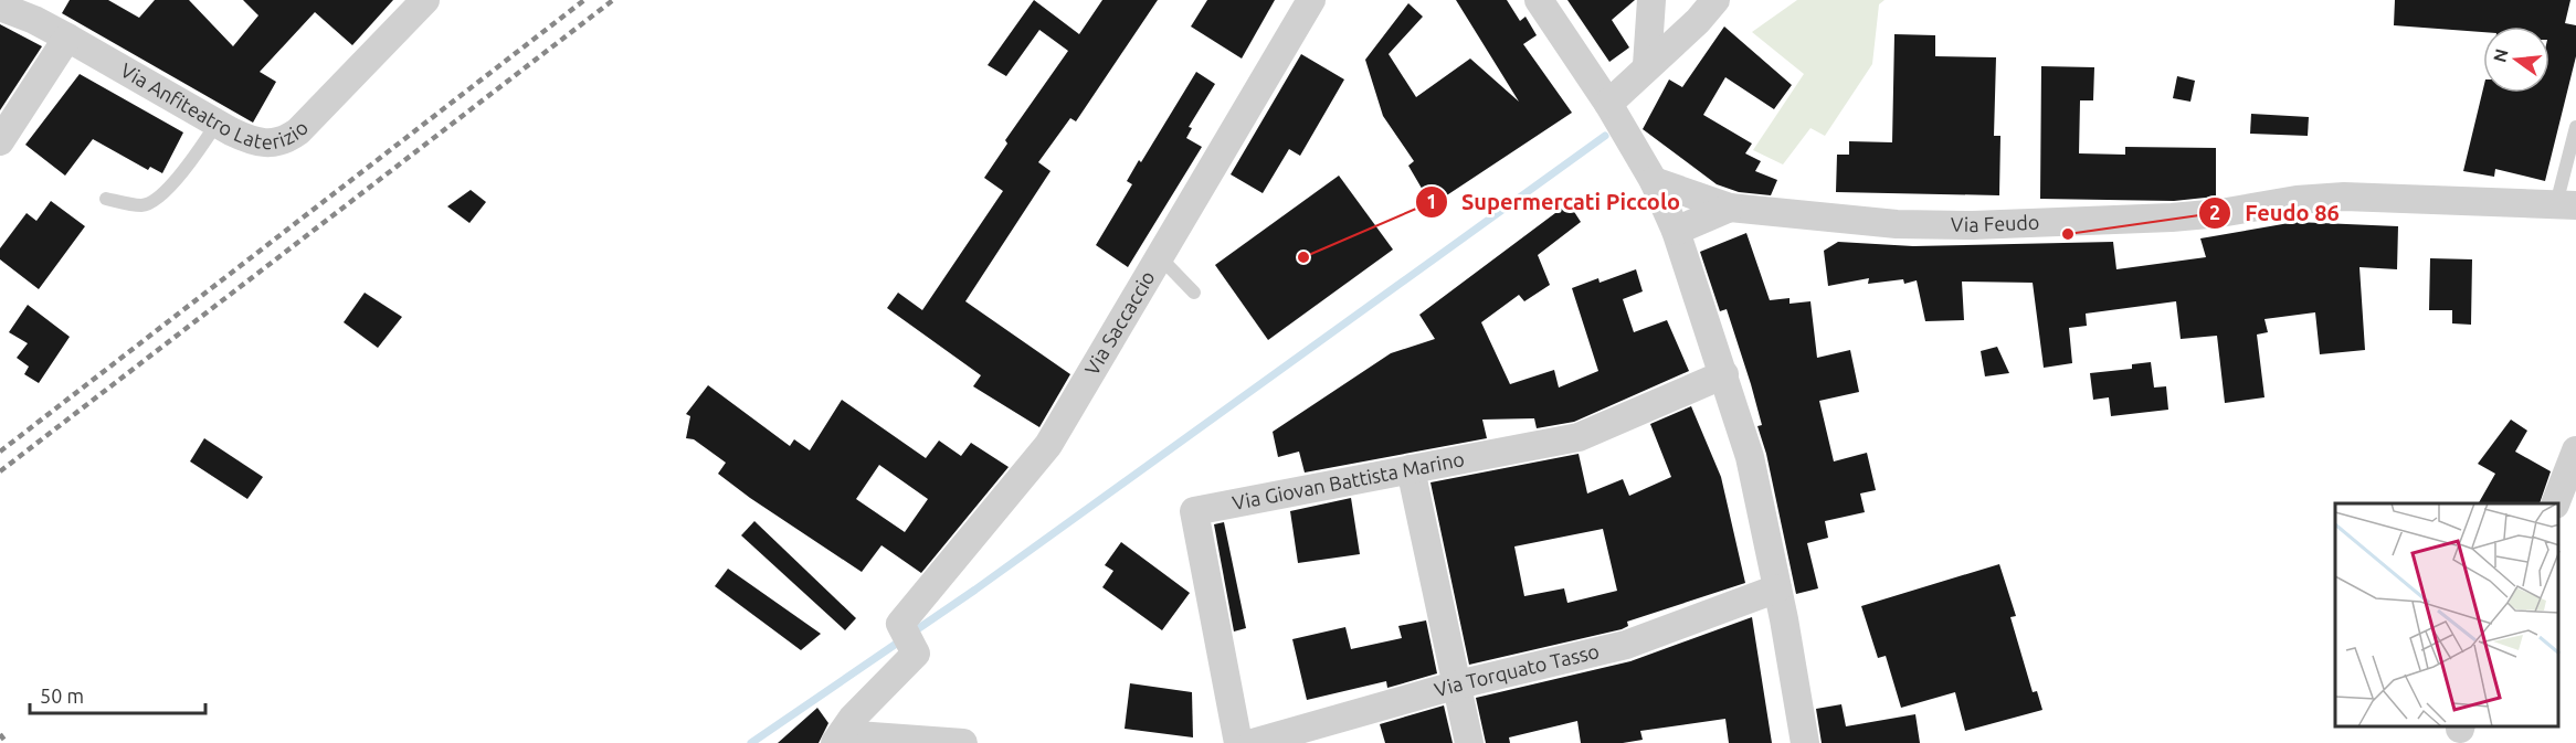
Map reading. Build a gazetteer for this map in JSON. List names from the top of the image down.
{
  "streets": {
    "street": [
      "Via Anfiteatro Laterizio",
      "Via Feudo",
      "Via Saccaccio",
      "Via Giovan Battista Marino",
      "Via Torquato Tasso"
    ]
  },
  "places": ["Feudo 86", "Supermercati Piccolo"],
  "scale_bar": "50 m",
  "north": "left"
}
